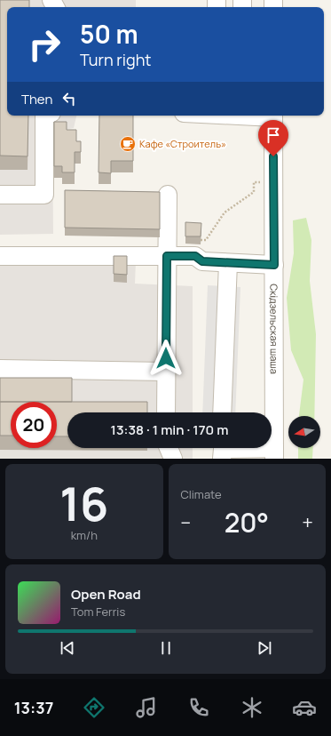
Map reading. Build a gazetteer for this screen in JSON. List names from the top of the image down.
{
  "streets": {
    "street": ["Скідзельская шаша"]
  },
  "places": {
    "cafe": ["Кафе «Строитель»"]
  },
  "north": "left",
  "page": {
    "turn": ["50 m", "Turn right"],
    "then": "Then",
    "limit": "20",
    "trip": "13:38 · 1 min · 170 m",
    "tile": [
      ["16", "km/h"],
      "Climate"
    ],
    "heat": ["−", "20°", "+"],
    "song": ["Open Road", "Tom Ferris"],
    "tabs": "13:37"
  }
}
